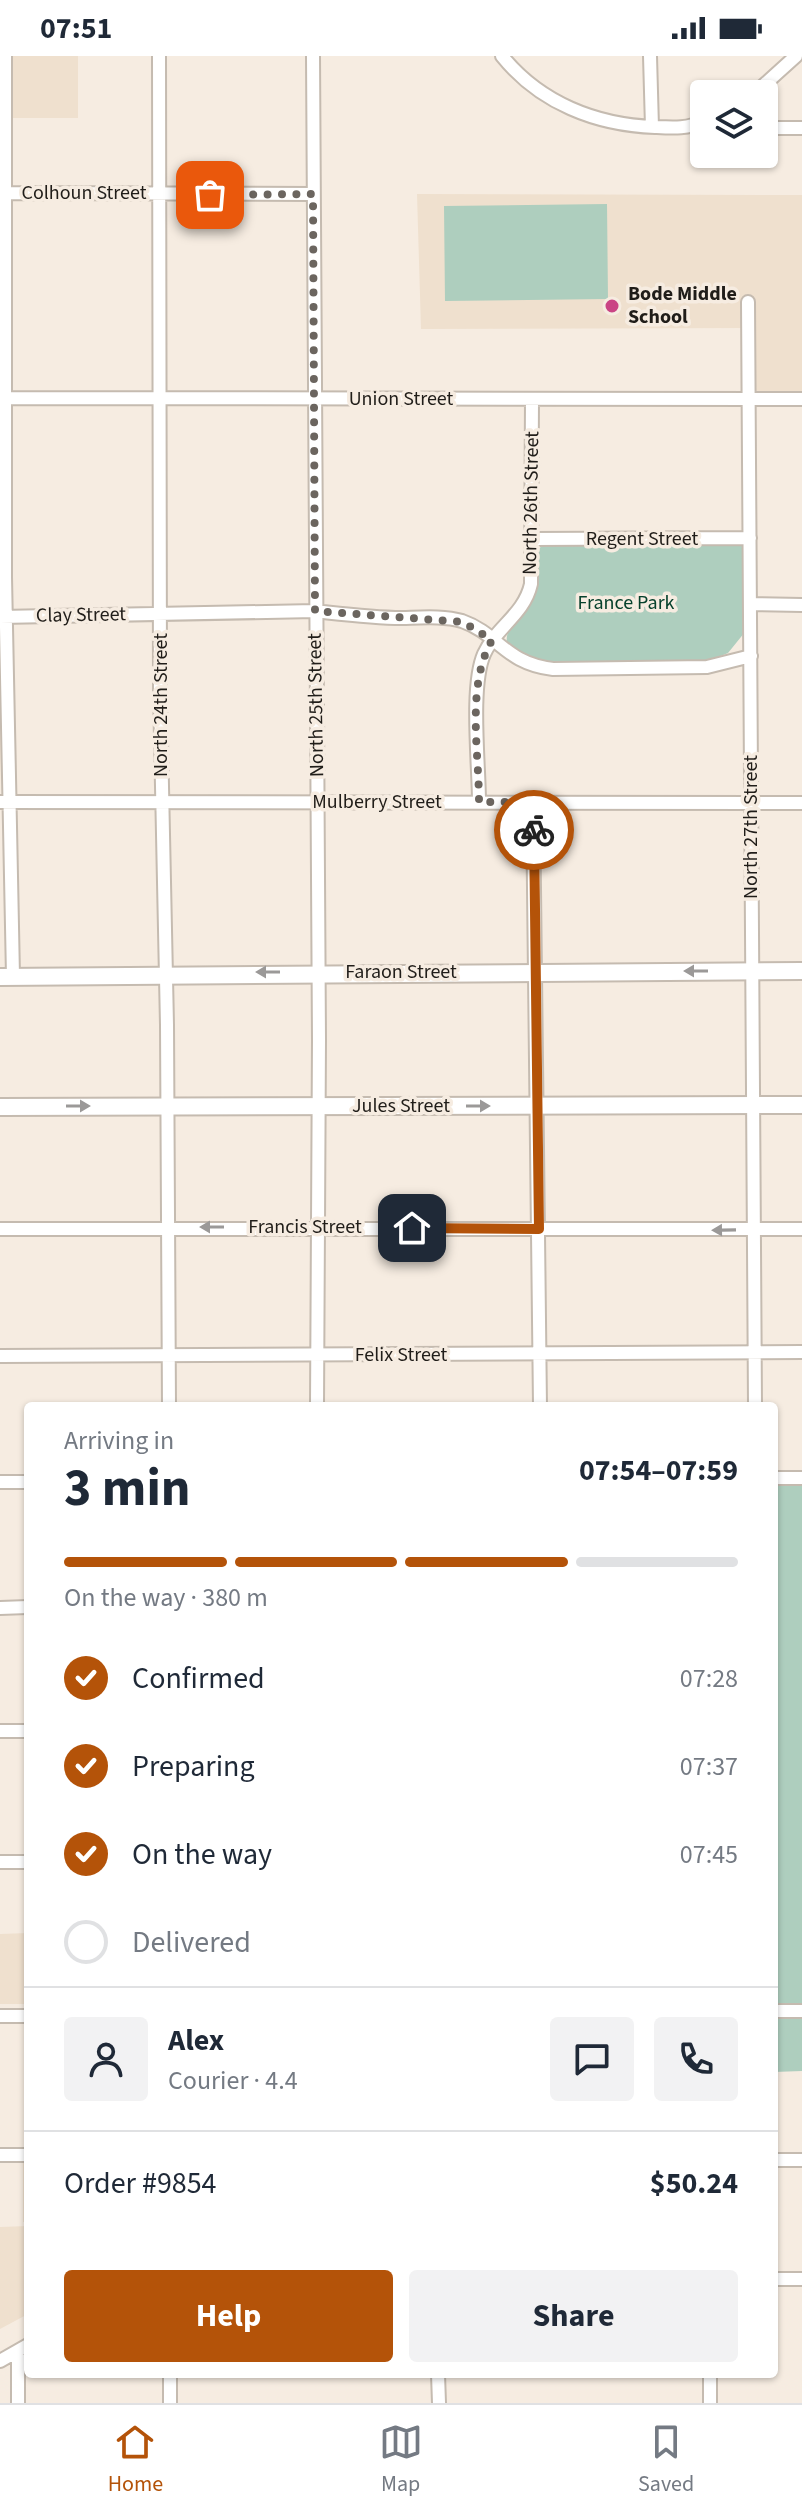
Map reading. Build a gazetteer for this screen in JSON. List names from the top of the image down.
{
  "streets": {
    "main road": ["Faraon Street", "Jules Street"],
    "street": [
      "Colhoun Street",
      "Union Street",
      "North 26th Street",
      "Regent Street",
      "Clay Street",
      "North 24th Street",
      "North 25th Street",
      "Mulberry Street",
      "North 27th Street",
      "Francis Street",
      "Felix Street"
    ]
  },
  "crossings": [
    ["Colhoun Street", "North 24th Street"],
    ["Colhoun Street", "North 25th Street"],
    ["Union Street", "North 26th Street"],
    ["Union Street", "North 24th Street"],
    ["Union Street", "North 25th Street"],
    ["Union Street", "North 27th Street"],
    ["North 26th Street", "Regent Street"],
    ["North 26th Street", "Clay Street"],
    ["North 26th Street", "Mulberry Street"],
    ["Regent Street", "North 27th Street"],
    ["Clay Street", "North 24th Street"],
    ["Clay Street", "North 25th Street"],
    ["North 24th Street", "Mulberry Street"],
    ["North 24th Street", "Faraon Street"],
    ["North 24th Street", "Jules Street"],
    ["North 24th Street", "Francis Street"],
    ["North 24th Street", "Felix Street"],
    ["North 25th Street", "Mulberry Street"],
    ["North 25th Street", "Faraon Street"],
    ["North 25th Street", "Jules Street"],
    ["North 25th Street", "Francis Street"],
    ["North 25th Street", "Felix Street"],
    ["Mulberry Street", "North 27th Street"],
    ["North 27th Street", "Faraon Street"],
    ["North 27th Street", "Jules Street"],
    ["North 27th Street", "Francis Street"],
    ["North 27th Street", "Felix Street"]
  ],
  "one_way": ["Faraon Street", "Jules Street", "Francis Street"],
  "parks": ["France Park"],
  "places": ["Bode Middle School"],
  "page": {
    "status": "07:51",
    "heading": ["3 min", "Arriving in", "07:54–07:59"],
    "panel": [
      "Alex",
      "Courier · 4.4",
      "Order #9854",
      "$50.24"
    ],
    "bar": "On the way · 380 m",
    "list": [
      ["Confirmed", "07:28"],
      ["Preparing", "07:37"],
      ["On the way", "07:45"],
      "Delivered"
    ],
    "buttons": ["Help", "Share"],
    "tabs": ["Home", "Map", "Saved"]
  }
}
